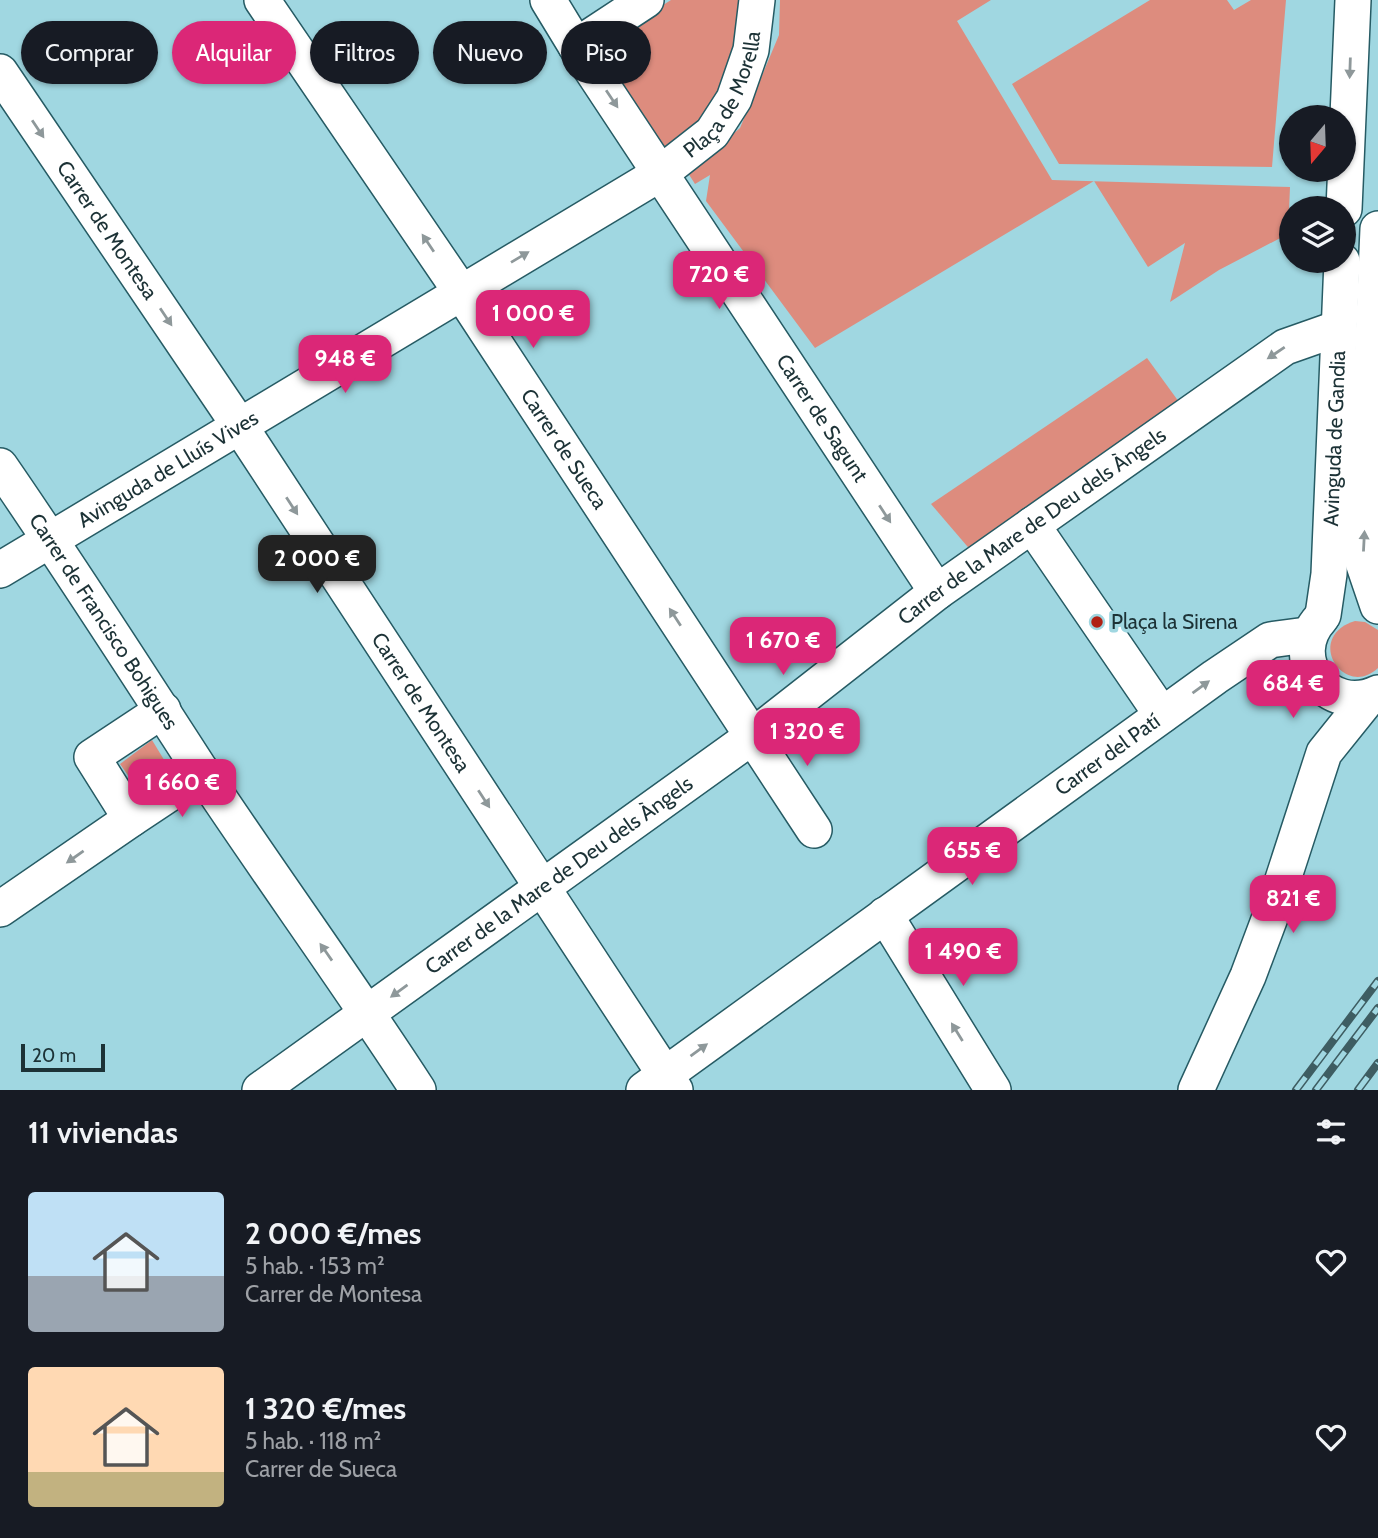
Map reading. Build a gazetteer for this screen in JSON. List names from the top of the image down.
{
  "streets": {
    "street": [
      "Plaça de Morella",
      "Carrer de Montesa",
      "Carrer de Sagunt",
      "Avinguda de Gandia",
      "Carrer de Sueca",
      "Avinguda de Lluís Vives",
      "Carrer de la Mare de Deu dels Àngels",
      "Carrer de Francisco Bohigues",
      "Carrer del Patí"
    ]
  },
  "crossings": [
    ["Plaça de Morella", "Carrer de Sagunt"],
    ["Plaça de Morella", "Avinguda de Lluís Vives"],
    ["Carrer de Montesa", "Avinguda de Lluís Vives"],
    ["Carrer de Montesa", "Carrer de la Mare de Deu dels Àngels"],
    ["Carrer de Montesa", "Carrer del Patí"],
    ["Carrer de Sagunt", "Avinguda de Lluís Vives"],
    ["Carrer de Sagunt", "Carrer de la Mare de Deu dels Àngels"],
    ["Avinguda de Gandia", "Carrer de la Mare de Deu dels Àngels"],
    ["Avinguda de Gandia", "Carrer del Patí"],
    ["Carrer de Sueca", "Avinguda de Lluís Vives"],
    ["Carrer de Sueca", "Carrer de la Mare de Deu dels Àngels"],
    ["Avinguda de Lluís Vives", "Carrer de Francisco Bohigues"],
    ["Carrer de la Mare de Deu dels Àngels", "Carrer de Francisco Bohigues"]
  ],
  "one_way": [
    "Carrer de Montesa",
    "Carrer de Sagunt",
    "Carrer de Sueca",
    "Carrer de la Mare de Deu dels Àngels",
    "Carrer de Francisco Bohigues",
    "Carrer del Patí"
  ],
  "places": ["Plaça la Sirena"],
  "scale_bar": "20 m",
  "north": "bottom",
  "page": {
    "chip": [
      "Comprar",
      "Alquilar",
      "Filtros",
      "Nuevo",
      "Piso"
    ],
    "price": [
      "720 €",
      "1 000 €",
      "948 €",
      "2 000 €",
      "1 670 €",
      "684 €",
      "1 320 €",
      "1 660 €",
      "655 €",
      "821 €",
      "1 490 €"
    ],
    "scale": "20 m",
    "heading": "11 viviendas",
    "list": [
      {
        "name": "2 000 €/mes",
        "note": "5 hab. · 153 m² · Carrer de Montesa"
      },
      {
        "name": "1 320 €/mes",
        "note": "5 hab. · 118 m² · Carrer de Sueca"
      }
    ]
  }
}
